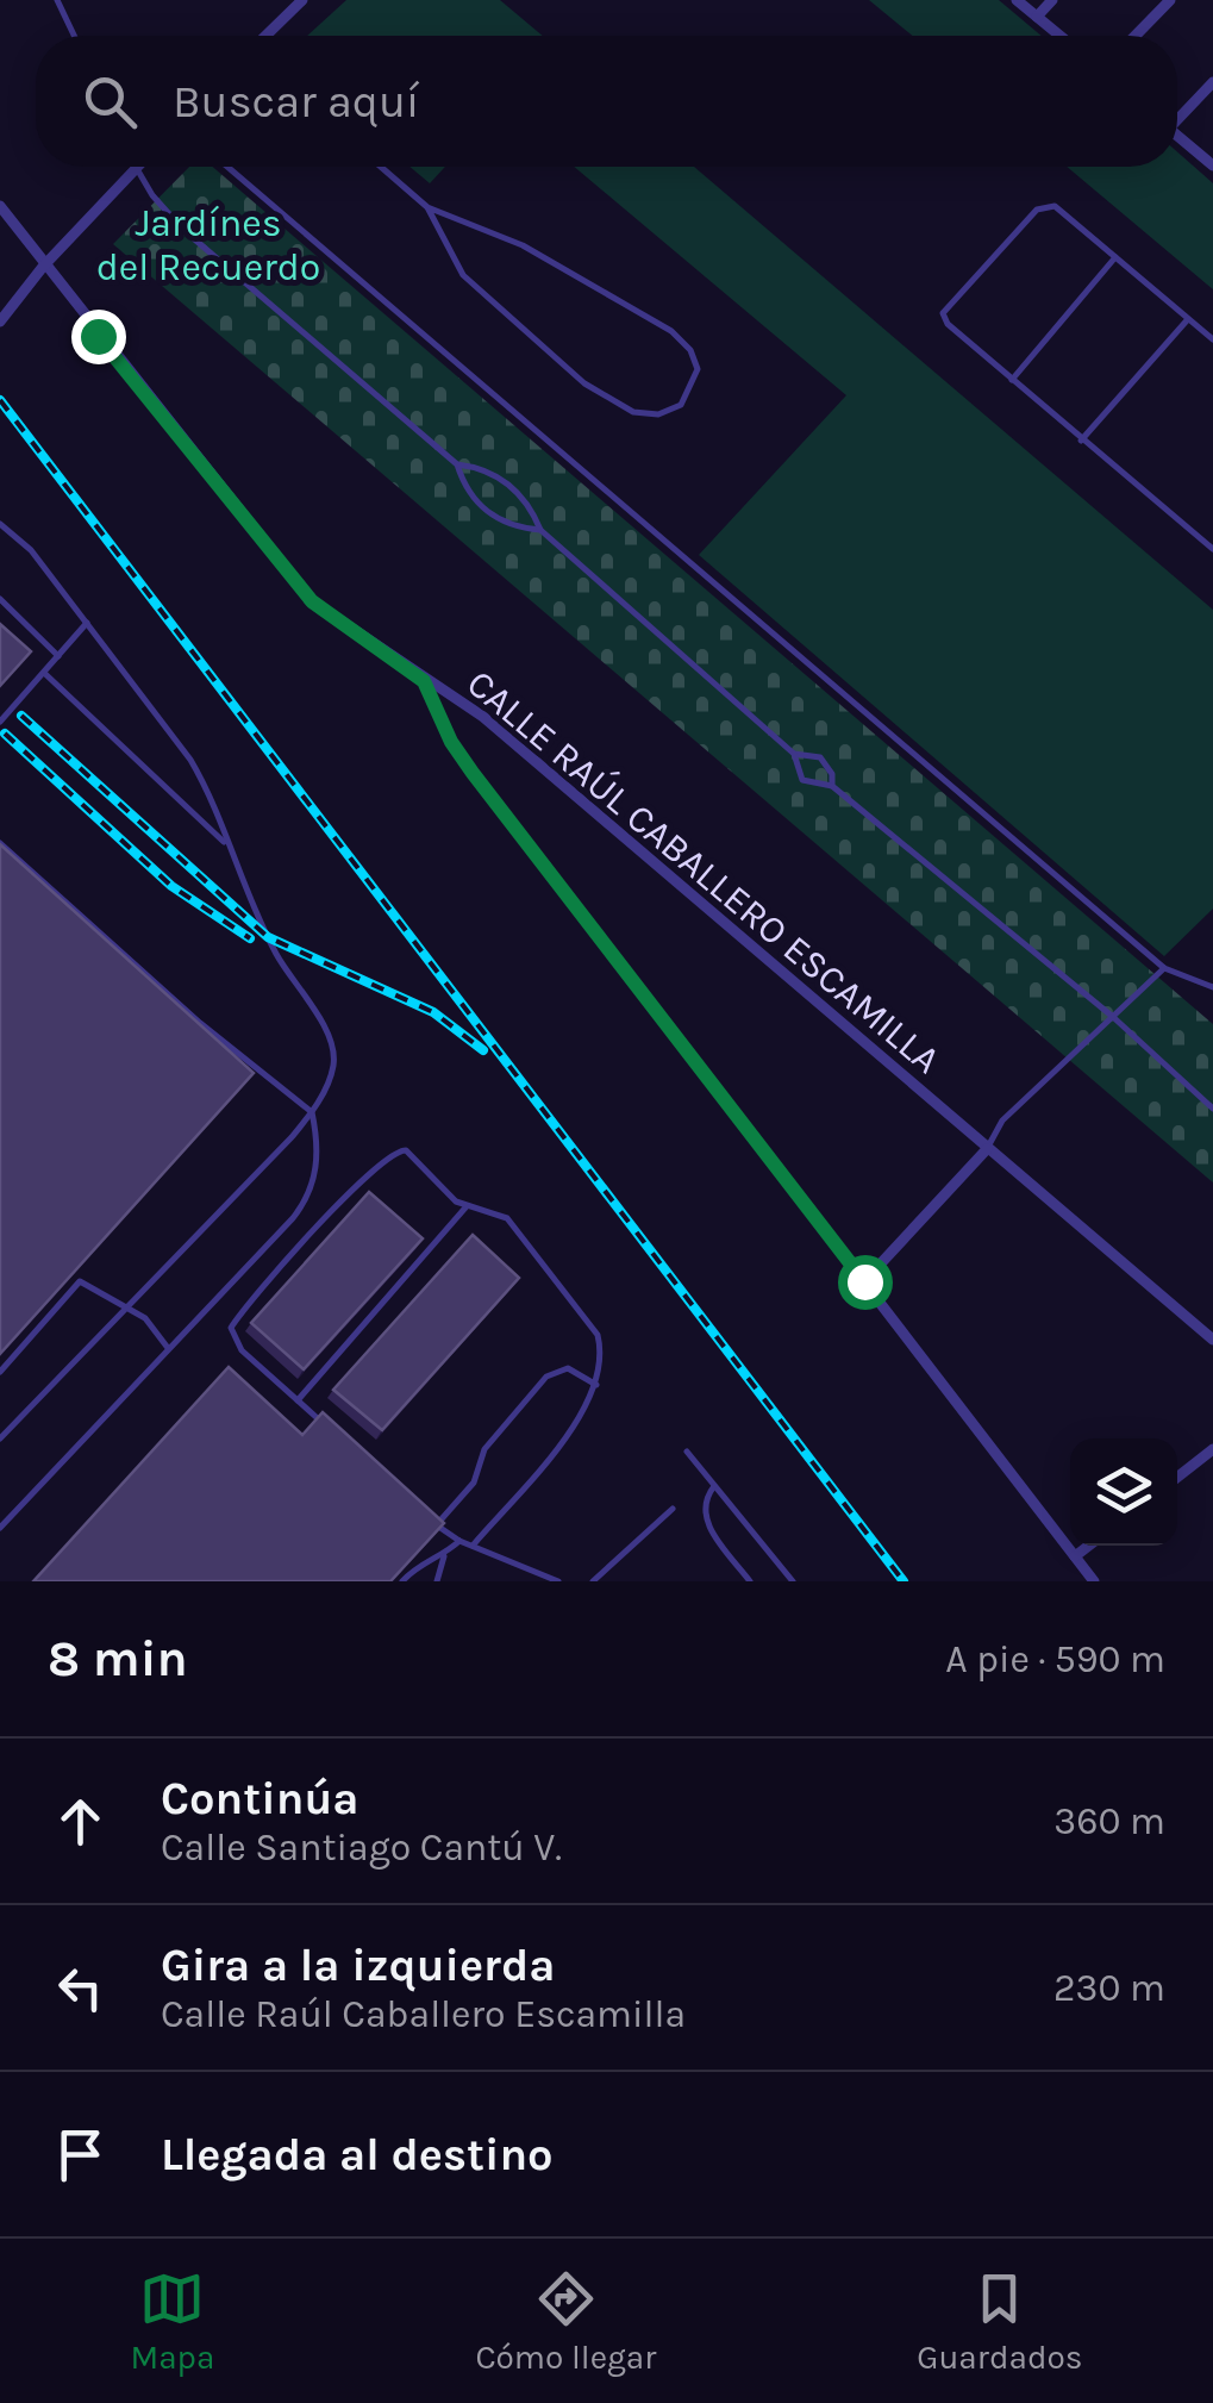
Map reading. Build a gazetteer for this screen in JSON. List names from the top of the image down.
{
  "streets": {
    "street": ["CALLE RAÚL CABALLERO ESCAMILLA"]
  },
  "parks": ["Jardínes del Recuerdo"],
  "page": {
    "search": "Buscar aquí",
    "heading": ["8 min", "A pie · 590 m"],
    "list": [
      ["Continúa", "Calle Santiago Cantú V.", "360 m"],
      ["Gira a la izquierda", "Calle Raúl Caballero Escamilla", "230 m"],
      "Llegada al destino"
    ],
    "nav": ["Mapa", "Cómo llegar", "Guardados"]
  }
}
